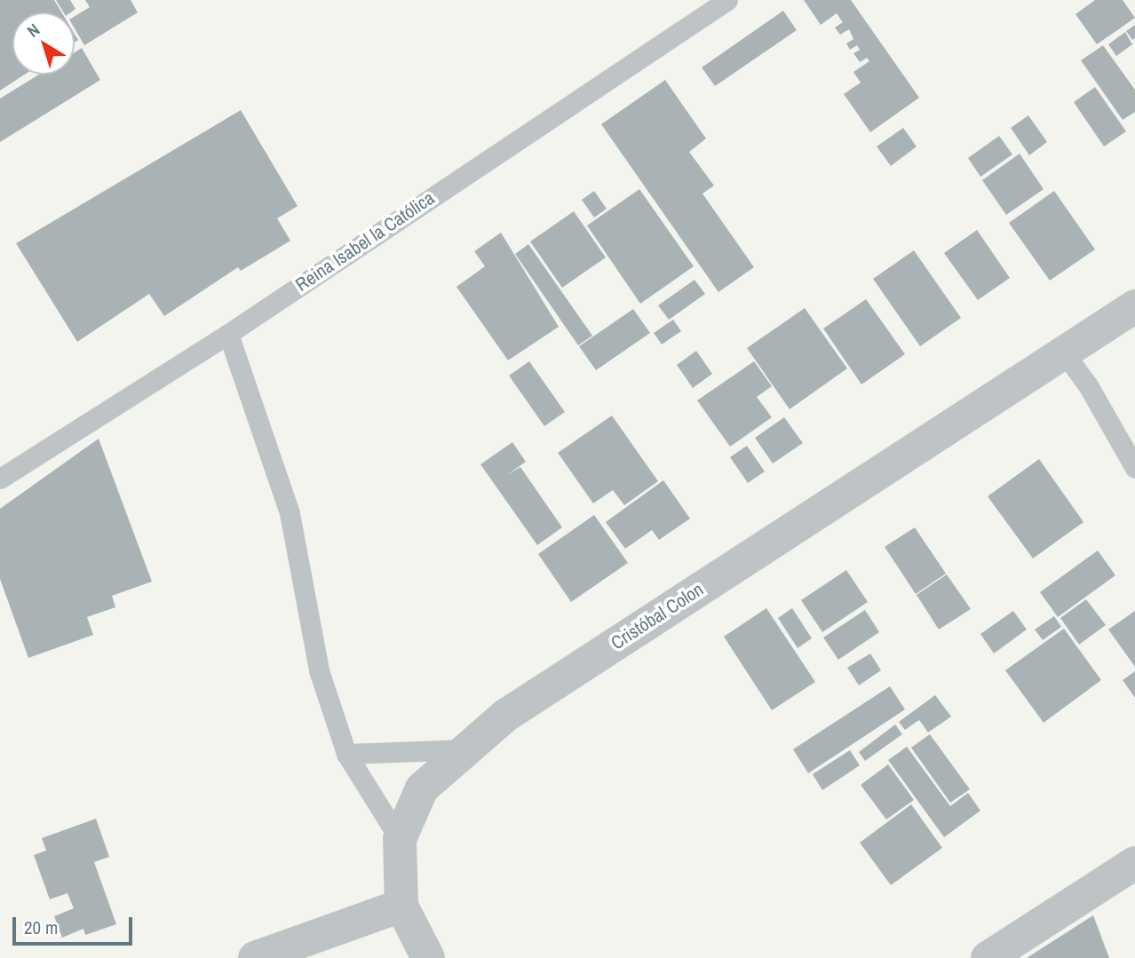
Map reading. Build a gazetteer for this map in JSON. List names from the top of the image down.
{
  "streets": {
    "street": ["Cristóbal Colon"],
    "lane": ["Reina Isabel la Católica"]
  },
  "scale_bar": "20 m",
  "north": "top left"
}
